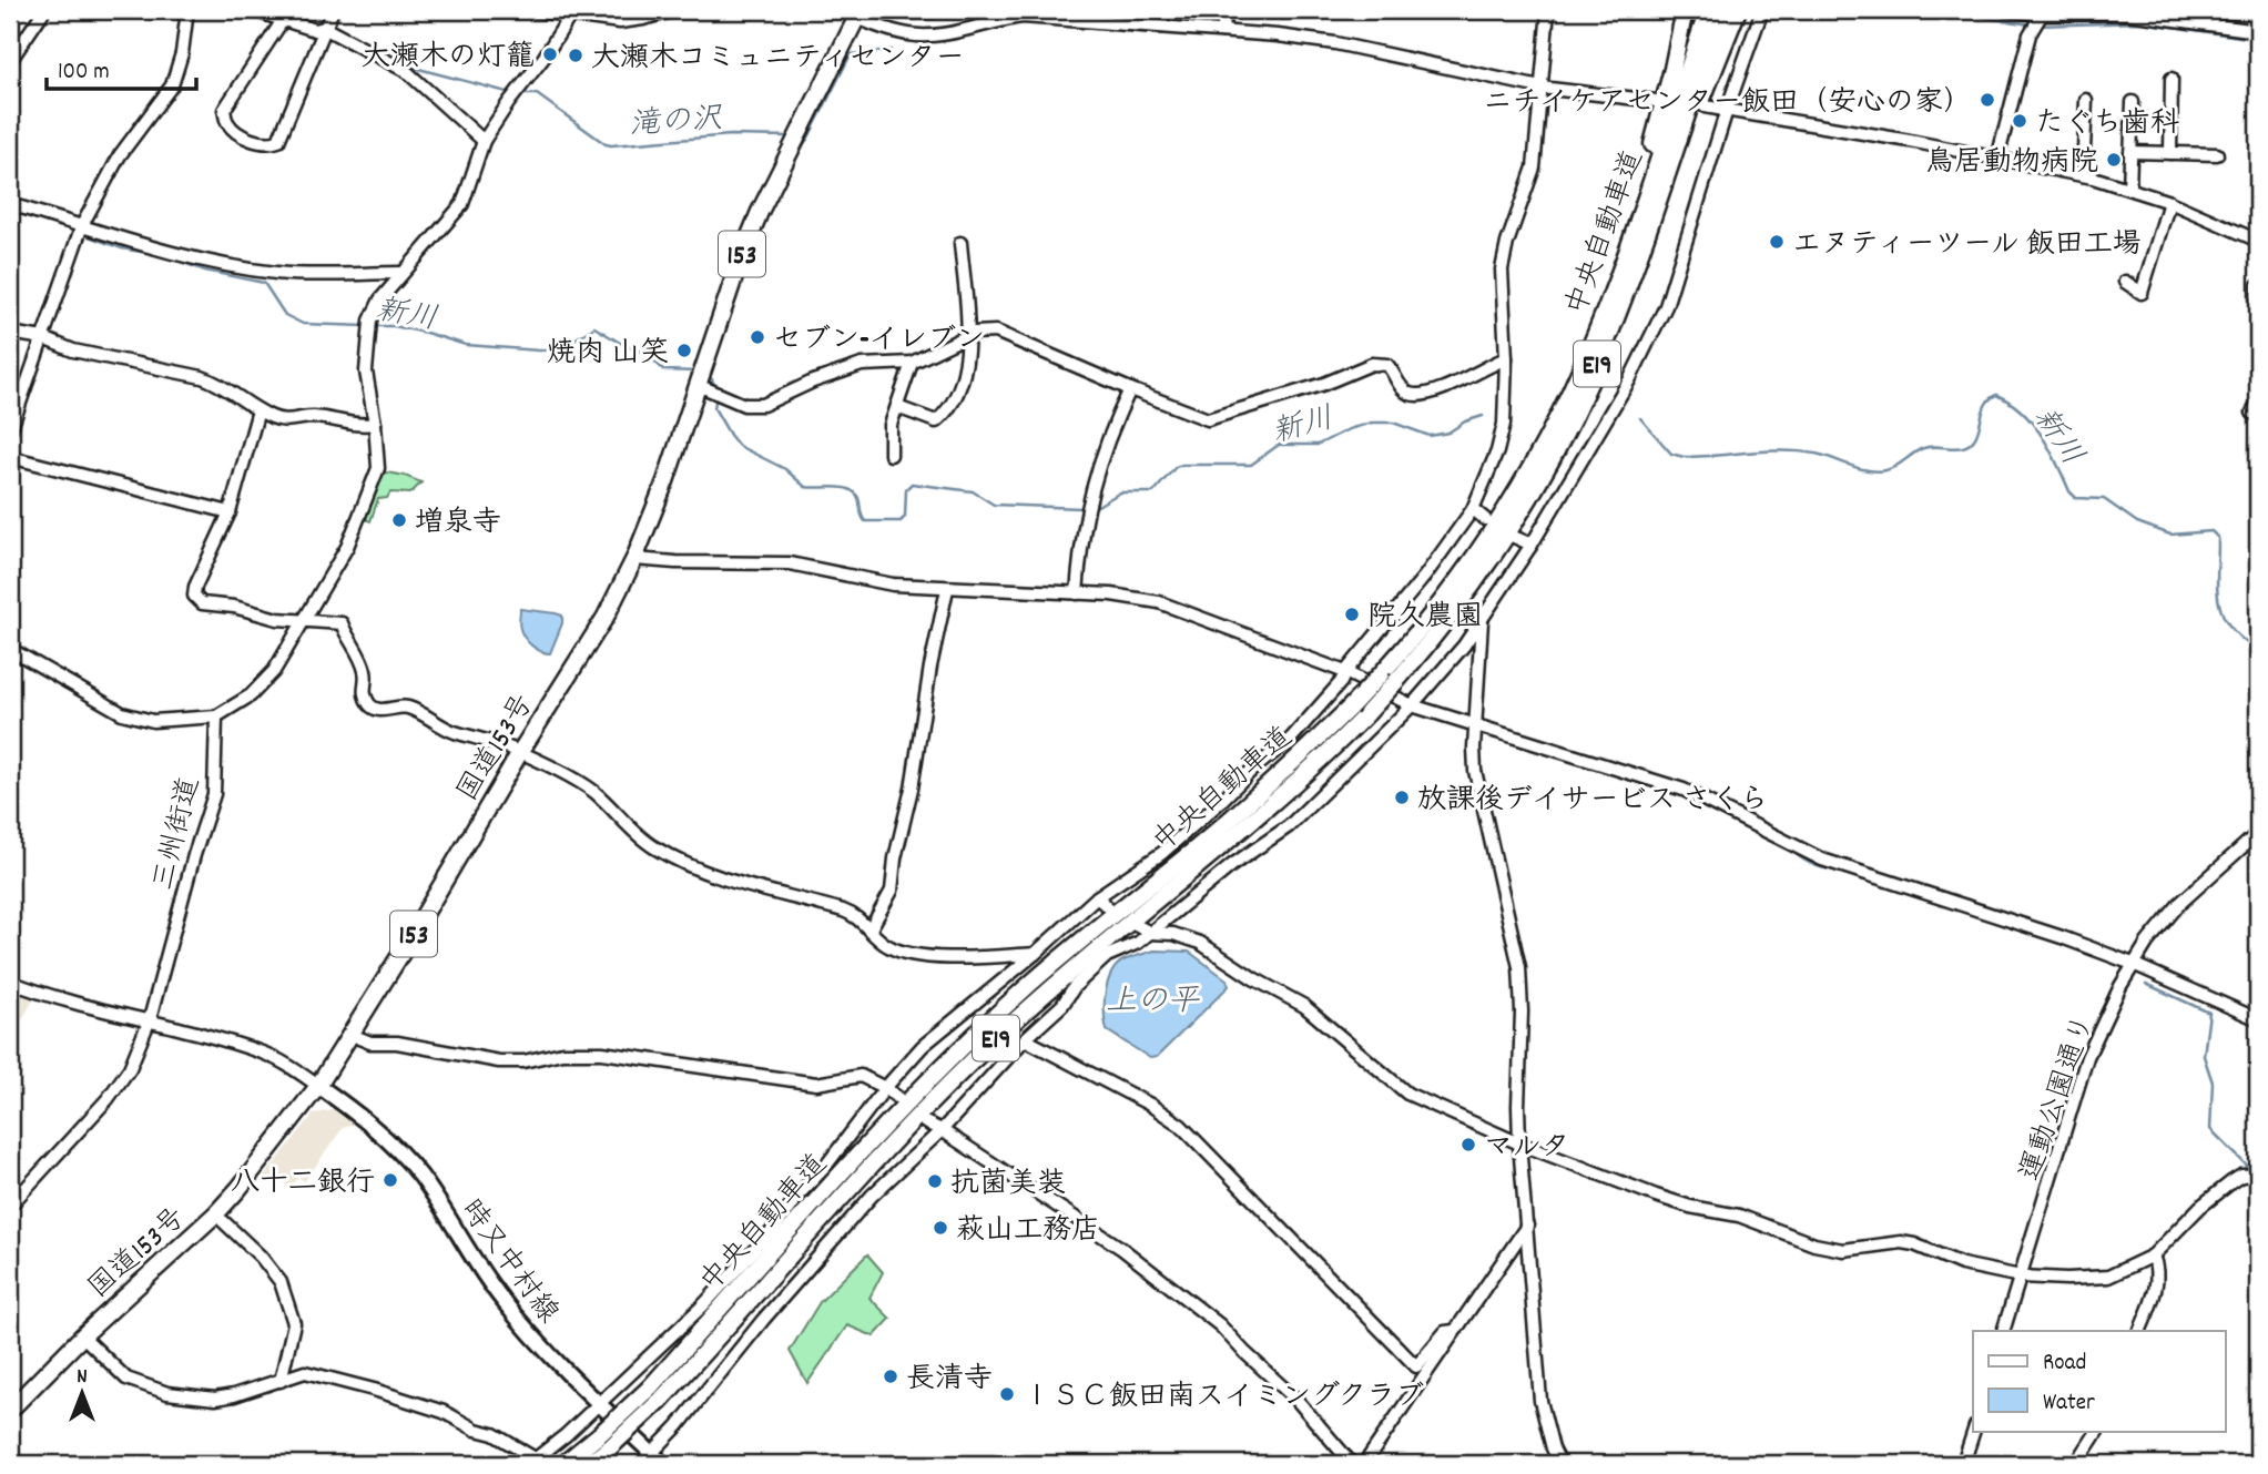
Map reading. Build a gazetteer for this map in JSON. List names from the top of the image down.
{
  "streets": {
    "highway": [
      "中央自動車道",
      "153",
      "E19",
      "国道153号"
    ],
    "main road": ["時又中村線"],
    "street": ["三州街道", "運動公園通り"]
  },
  "crossings": [
    ["国道153号", "時又中村線"]
  ],
  "water": ["滝の沢", "新川", "上の平"],
  "places": [
    "大瀬木の灯籠",
    "大瀬木コミュニティセンター",
    "ニチイケアセンター飯田（安心の家）",
    "たぐち歯科",
    "鳥居動物病院",
    "エヌティーツール 飯田工場",
    "セブン-イレブン",
    "焼肉 山笑",
    "増泉寺",
    "院久農園",
    "放課後デイサービス さくら",
    "マルタ",
    "八十二銀行",
    "抗菌美装",
    "萩山工務店",
    "長清寺",
    "ＩＳＣ飯田南スイミングクラブ"
  ],
  "legend": ["Road", "Water"],
  "scale_bar": "100 m",
  "north": "top"
}
